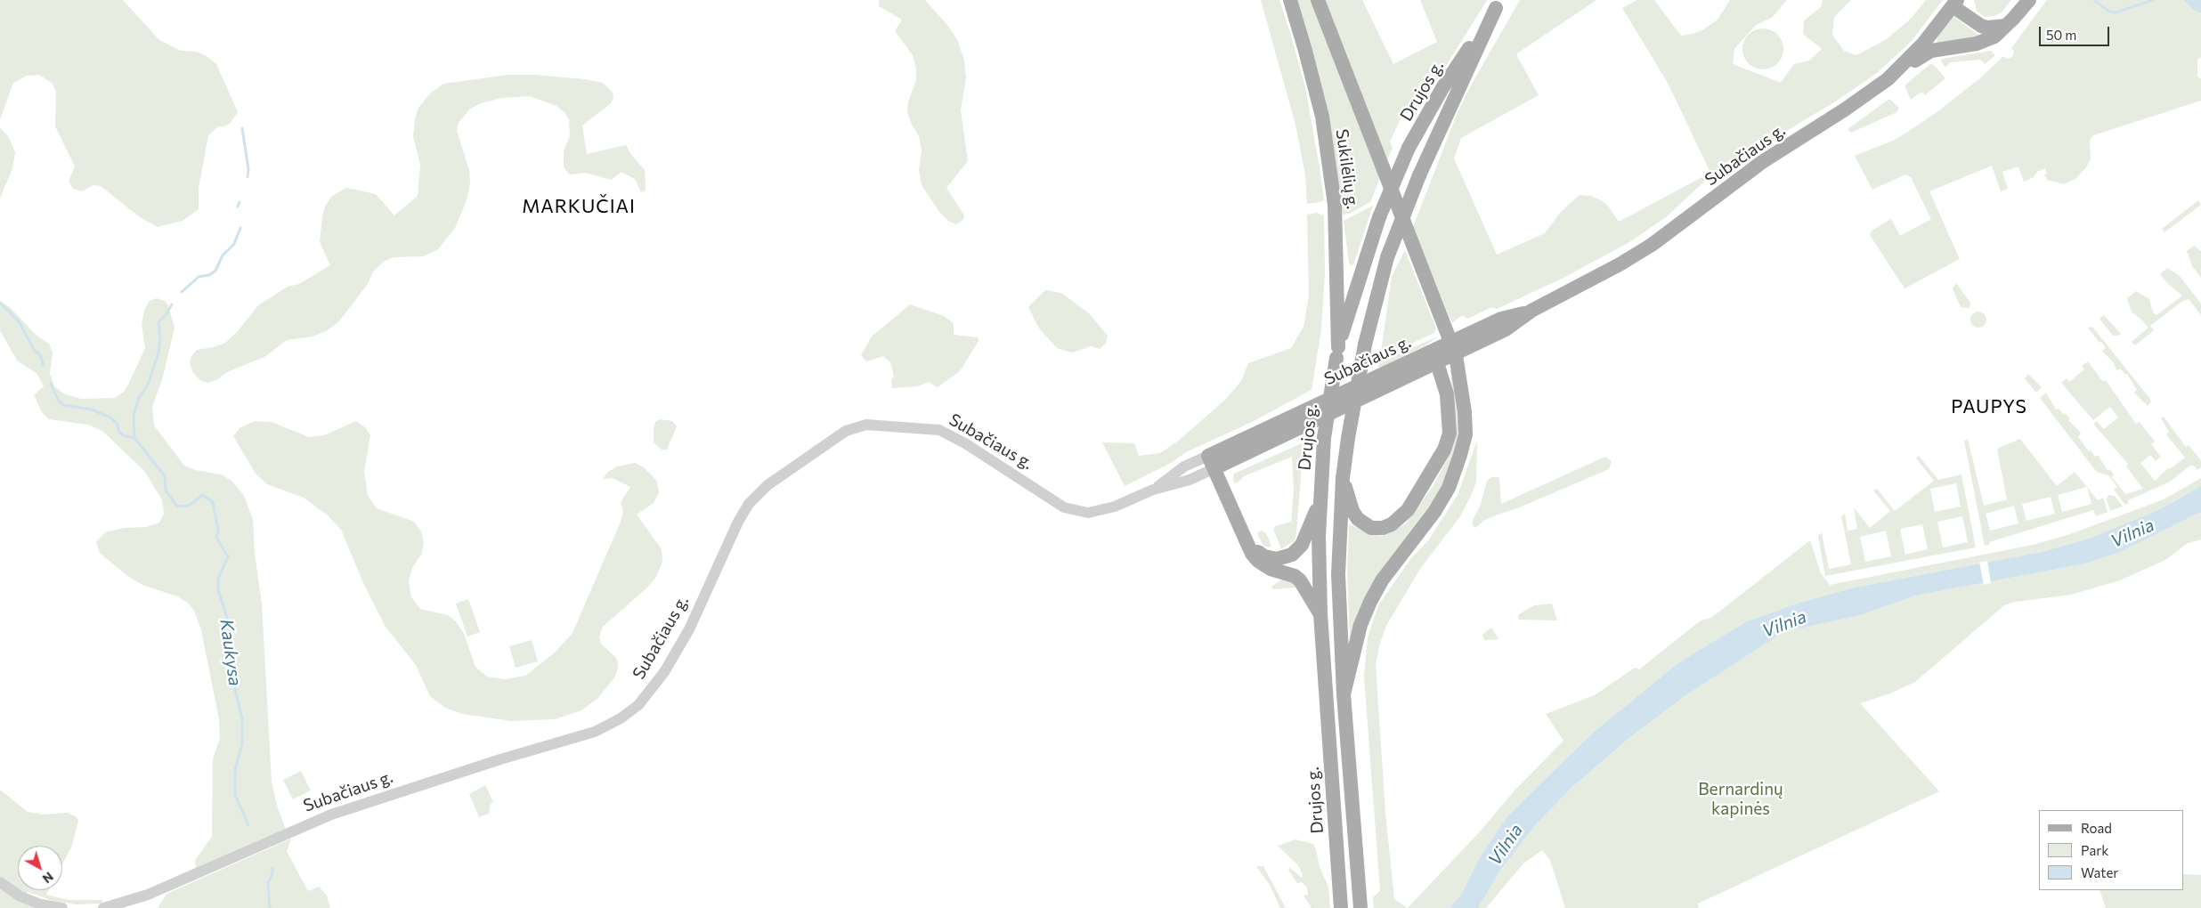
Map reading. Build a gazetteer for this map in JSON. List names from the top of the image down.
{
  "streets": {
    "main road": ["Drujos g.", "Subačiaus g.", "Sukilėlių g."]
  },
  "crossings": [
    ["Drujos g.", "Sukilėlių g."]
  ],
  "districts": ["MARKUČIAI", "PAUPYS"],
  "water": ["Vilnia", "Kaukysa"],
  "parks": ["Bernardinų kapinės"],
  "legend": ["Road", "Park", "Water"],
  "scale_bar": "50 m",
  "north": "bottom right"
}
